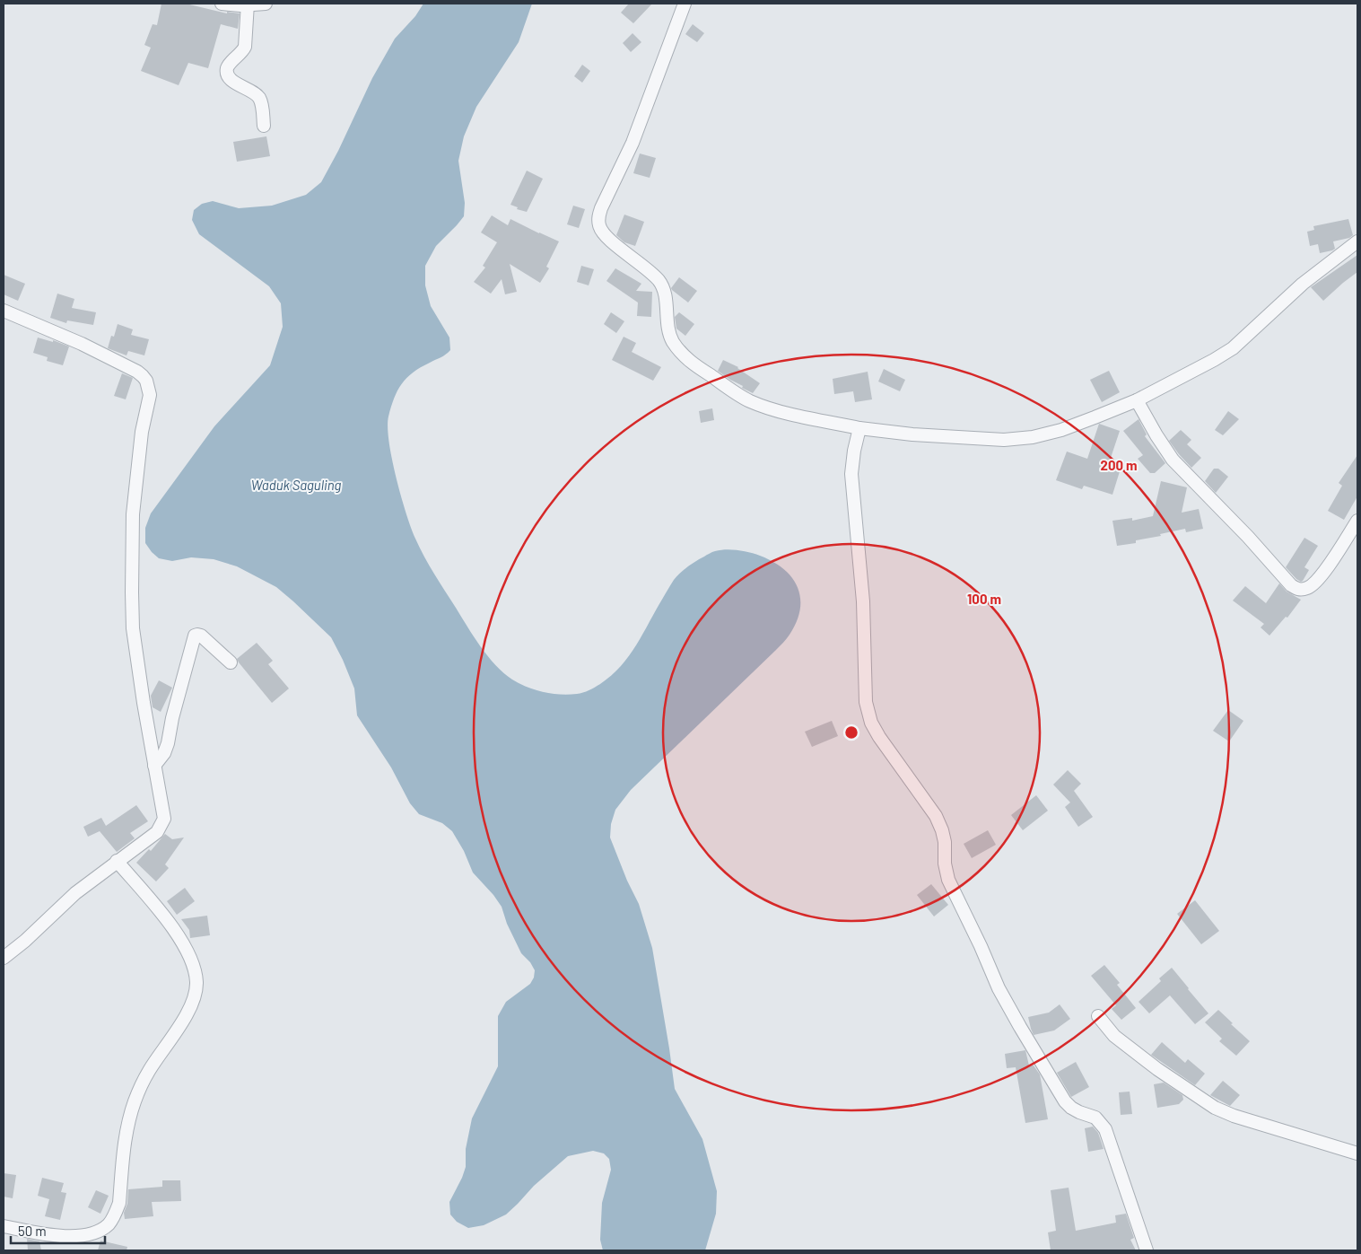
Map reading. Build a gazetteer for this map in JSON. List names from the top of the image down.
{
  "water": ["Waduk Saguling"],
  "scale_bar": "50 m",
  "rings": ["200 m", "100 m"]
}
